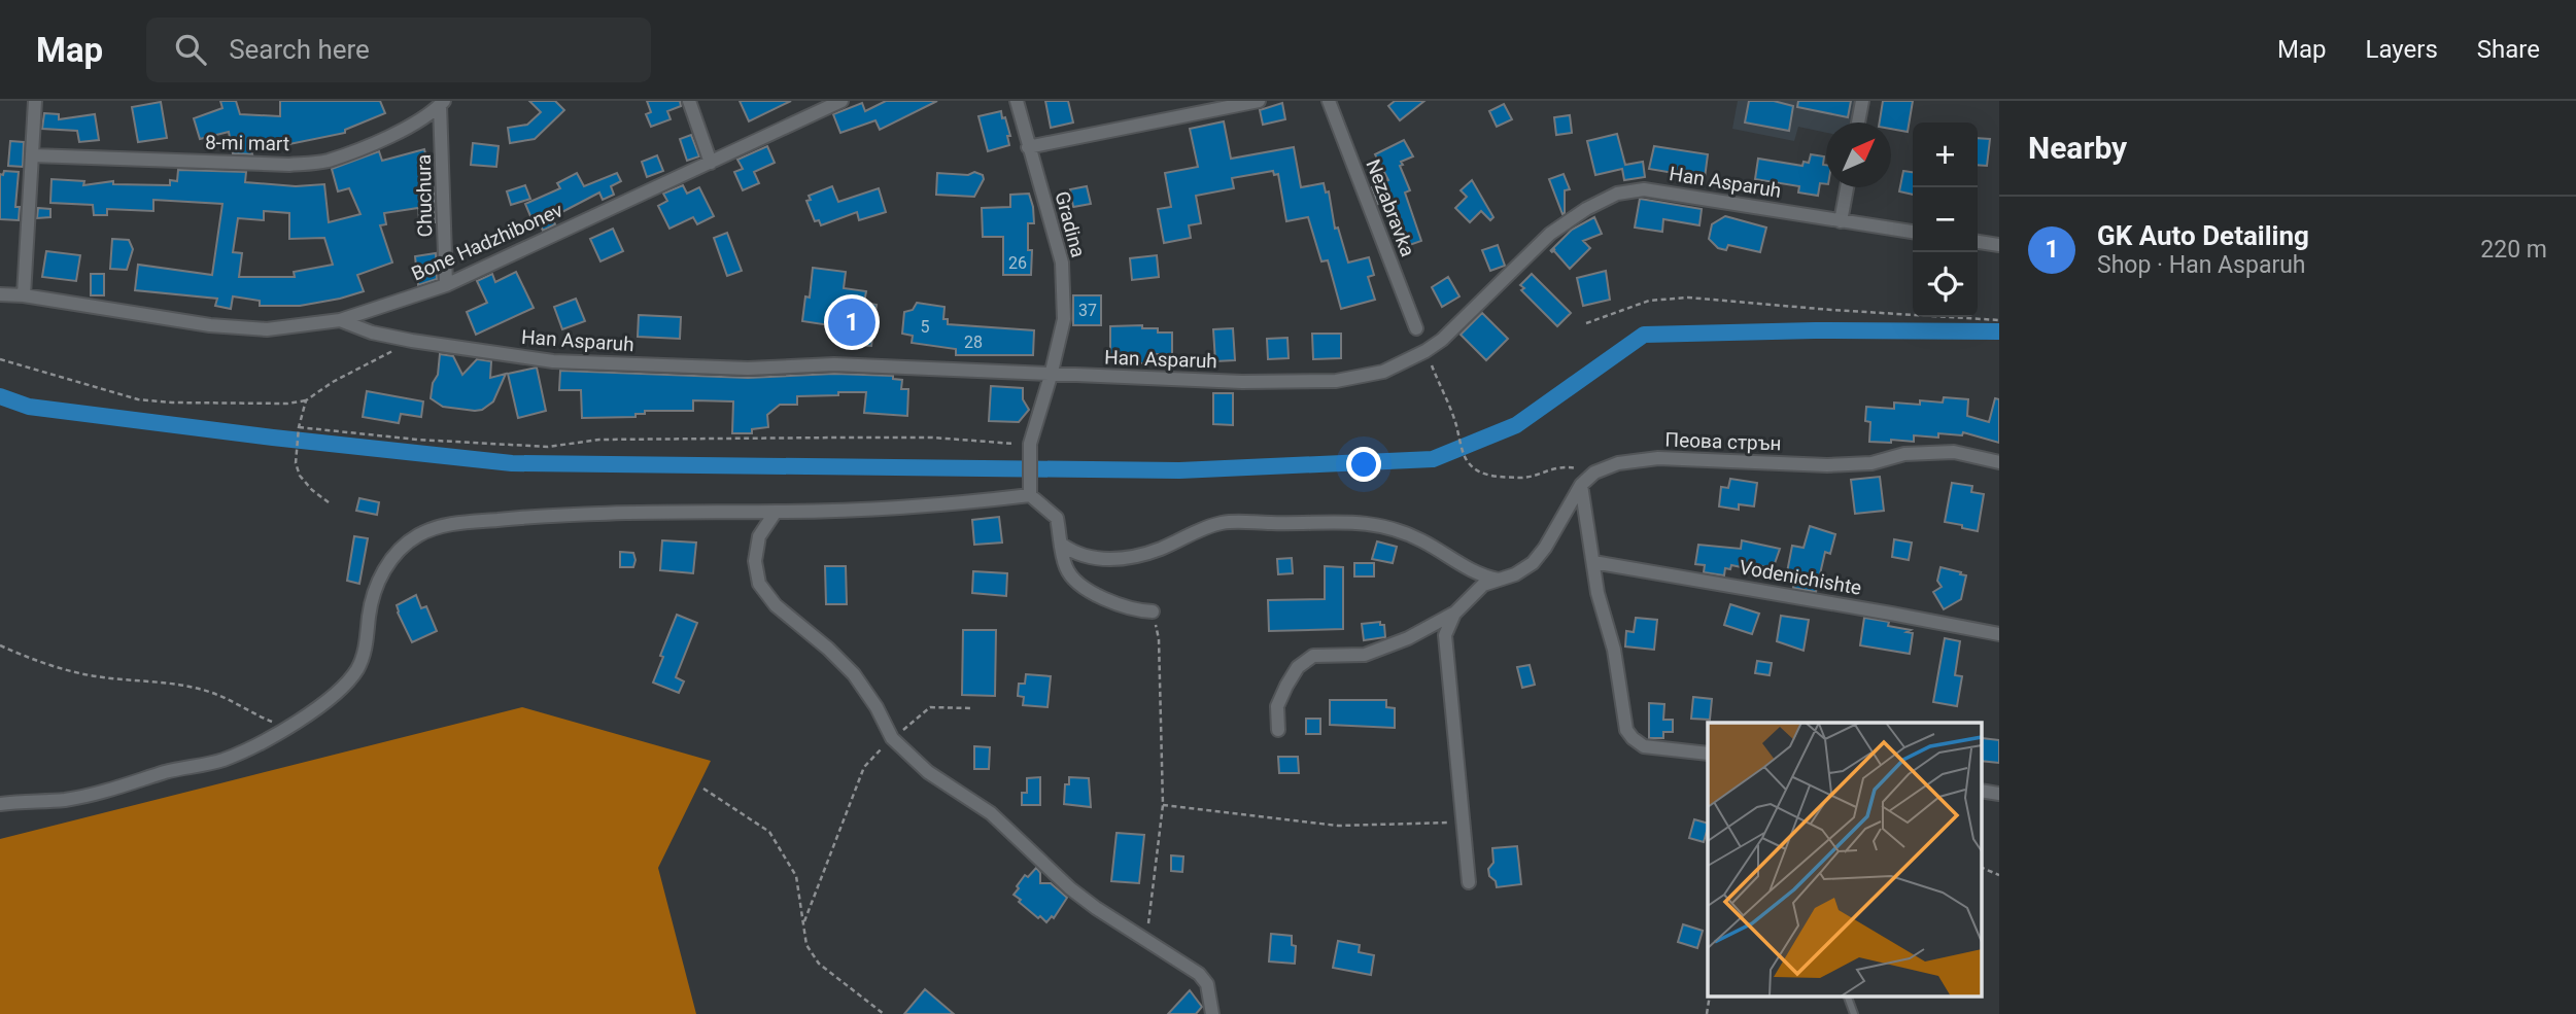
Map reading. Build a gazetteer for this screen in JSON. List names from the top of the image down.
{
  "streets": {
    "street": [
      "8-mi mart",
      "Han Asparuh",
      "Chuchura",
      "Nezabravka",
      "Gradina",
      "Bone Hadzhibonev",
      "Пеова стрън",
      "Vodenichishte"
    ]
  },
  "crossings": [
    ["8-mi mart", "Chuchura"],
    ["Han Asparuh", "Gradina"],
    ["Han Asparuh", "Bone Hadzhibonev"],
    ["Chuchura", "Bone Hadzhibonev"]
  ],
  "house_numbers": [
    "26",
    "37",
    "5",
    "28"
  ],
  "north": "top right",
  "page": {
    "header": "Map",
    "search": "Search here",
    "nav": ["Map", "Layers", "Share"],
    "heading": "Nearby",
    "map_buttons": ["+", "−"],
    "list": [
      {
        "mark": "1",
        "name": "GK Auto Detailing",
        "note": "Shop · Han Asparuh",
        "value": "220 m"
      }
    ],
    "pins": "1"
  }
}
